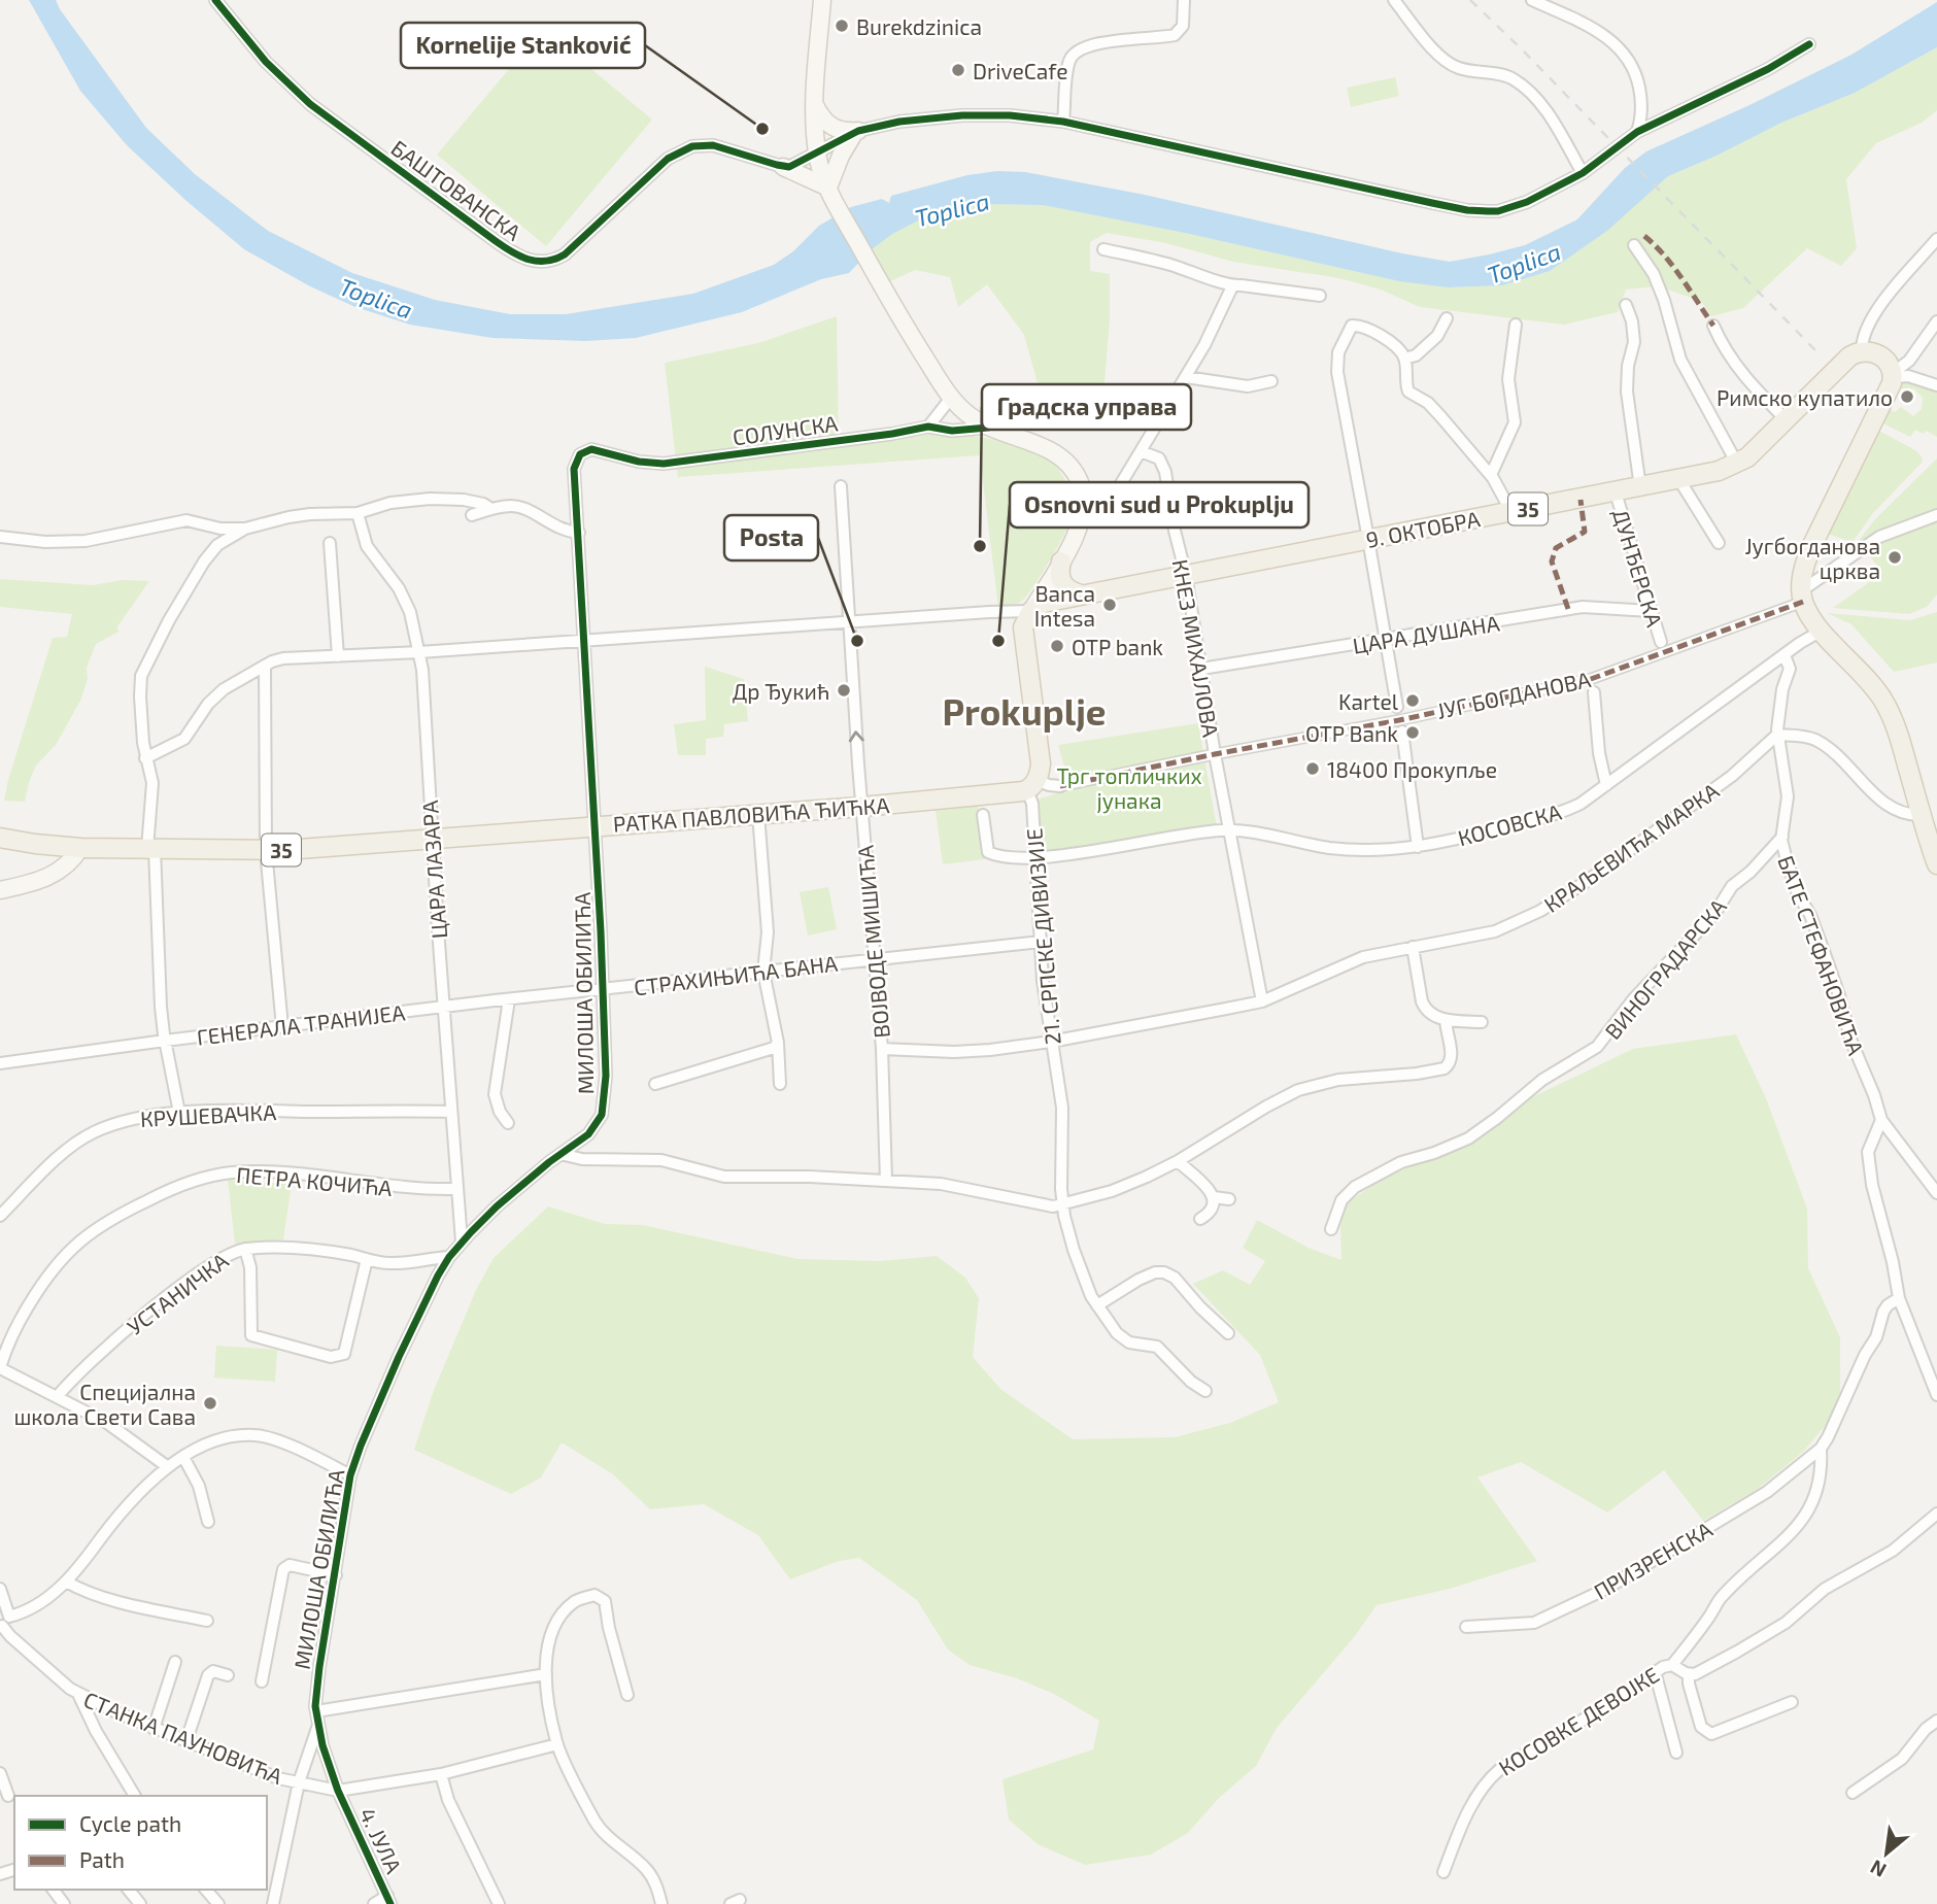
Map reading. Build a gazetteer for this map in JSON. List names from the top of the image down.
{
  "streets": {
    "main road": [
      "35",
      "9. ОКТОБРА",
      "РАТКА ПАВЛОВИЋА ЋИЋКА",
      "21. СРПСКЕ ДИВИЗИЈЕ"
    ],
    "street": [
      "БАШТОВАНСКА",
      "СОЛУНСКА",
      "ДУНЂЕРСКА",
      "ЦАРА ДУШАНА",
      "КНЕЗ МИХАЈЛОВА",
      "ЈУГ БОГДАНОВА",
      "КОСОВСКА",
      "КРАЉЕВИЋА МАРКА",
      "ЦАРА ЛАЗАРА",
      "ВОЈВОДЕ МИШИЋА",
      "БАТЕ СТЕФАНОВИЋА",
      "ВИНОГРАДАРСКА",
      "СТРАХИЊИЋА БАНА",
      "МИЛОША ОБИЛИЋА",
      "ГЕНЕРАЛА ТРАНИЈЕА",
      "КРУШЕВАЧКА",
      "ПЕТРА КОЧИЋА",
      "УСТАНИЧКА",
      "ПРИЗРЕНСКА",
      "КОСОВКЕ ДЕВОЈКЕ",
      "СТАНКА ПАУНОВИЋА",
      "4. ЈУЛА"
    ]
  },
  "crossings": [
    ["СОЛУНСКА", "МИЛОША ОБИЛИЋА"],
    ["9. ОКТОБРА", "ДУНЂЕРСКА"],
    ["9. ОКТОБРА", "КНЕЗ МИХАЈЛОВА"],
    ["9. ОКТОБРА", "21. СРПСКЕ ДИВИЗИЈЕ"],
    ["ДУНЂЕРСКА", "ЦАРА ДУШАНА"],
    ["ЦАРА ДУШАНА", "КНЕЗ МИХАЈЛОВА"],
    ["КНЕЗ МИХАЈЛОВА", "ЈУГ БОГДАНОВА"],
    ["КНЕЗ МИХАЈЛОВА", "КОСОВСКА"],
    ["КНЕЗ МИХАЈЛОВА", "КРАЉЕВИЋА МАРКА"],
    ["РАТКА ПАВЛОВИЋА ЋИЋКА", "ЦАРА ЛАЗАРА"],
    ["РАТКА ПАВЛОВИЋА ЋИЋКА", "21. СРПСКЕ ДИВИЗИЈЕ"],
    ["РАТКА ПАВЛОВИЋА ЋИЋКА", "ВОЈВОДЕ МИШИЋА"],
    ["РАТКА ПАВЛОВИЋА ЋИЋКА", "МИЛОША ОБИЛИЋА"],
    ["КОСОВСКА", "БАТЕ СТЕФАНОВИЋА"],
    ["КРАЉЕВИЋА МАРКА", "21. СРПСКЕ ДИВИЗИЈЕ"],
    ["КРАЉЕВИЋА МАРКА", "ВОЈВОДЕ МИШИЋА"],
    ["КРАЉЕВИЋА МАРКА", "БАТЕ СТЕФАНОВИЋА"],
    ["ЦАРА ЛАЗАРА", "МИЛОША ОБИЛИЋА"],
    ["ЦАРА ЛАЗАРА", "ГЕНЕРАЛА ТРАНИЈЕА"],
    ["ЦАРА ЛАЗАРА", "КРУШЕВАЧКА"],
    ["ЦАРА ЛАЗАРА", "ПЕТРА КОЧИЋА"],
    ["21. СРПСКЕ ДИВИЗИЈЕ", "СТРАХИЊИЋА БАНА"],
    ["ВОЈВОДЕ МИШИЋА", "СТРАХИЊИЋА БАНА"],
    ["БАТЕ СТЕФАНОВИЋА", "ВИНОГРАДАРСКА"],
    ["СТРАХИЊИЋА БАНА", "МИЛОША ОБИЛИЋА"],
    ["СТРАХИЊИЋА БАНА", "ГЕНЕРАЛА ТРАНИЈЕА"],
    ["МИЛОША ОБИЛИЋА", "ГЕНЕРАЛА ТРАНИЈЕА"],
    ["МИЛОША ОБИЛИЋА", "УСТАНИЧКА"],
    ["МИЛОША ОБИЛИЋА", "СТАНКА ПАУНОВИЋА"],
    ["МИЛОША ОБИЛИЋА", "4. ЈУЛА"],
    ["ПРИЗРЕНСКА", "КОСОВКЕ ДЕВОЈКЕ"],
    ["СТАНКА ПАУНОВИЋА", "4. ЈУЛА"]
  ],
  "districts": ["Prokuplje"],
  "water": ["Toplica"],
  "parks": ["Трг топличких јунака"],
  "places": [
    "Burekdzinica",
    "DriveCafe",
    "Kornelije Stanković",
    "Римско купатило",
    "Градска управа",
    "Југбогданова црква",
    "Banca Intesa",
    "Posta",
    "Osnovni sud u Prokuplju",
    "OTP bank",
    "Др Ђукић",
    "Kartel",
    "OTP Bank",
    "18400 Прокупље",
    "Специјална школа Свети Сава"
  ],
  "legend": ["Cycle path", "Path"],
  "north": "bottom left"
}
